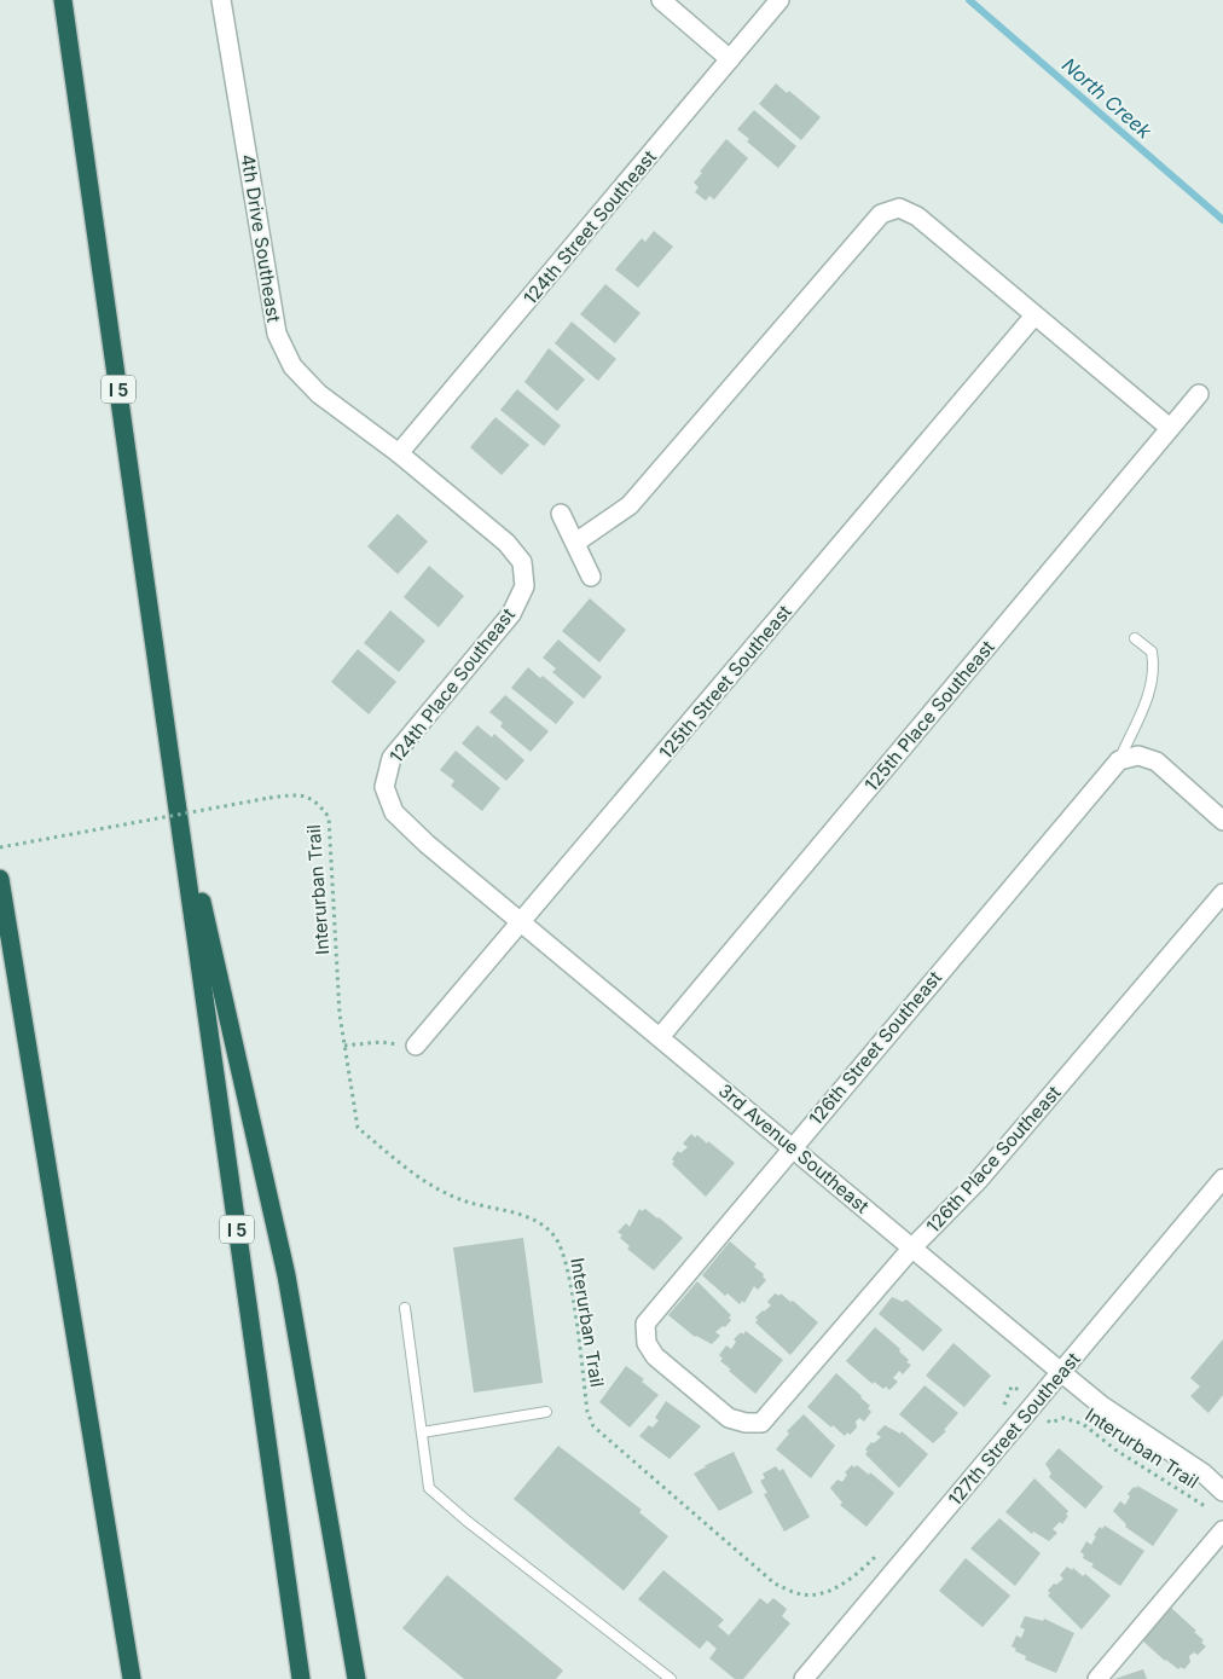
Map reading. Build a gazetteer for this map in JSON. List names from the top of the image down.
{
  "streets": {
    "highway": ["I 5"],
    "street": [
      "124th Street Southeast",
      "4th Drive Southeast",
      "125th Street Southeast",
      "124th Place Southeast",
      "125th Place Southeast",
      "126th Street Southeast",
      "3rd Avenue Southeast",
      "126th Place Southeast",
      "127th Street Southeast"
    ],
    "path": ["Interurban Trail"]
  },
  "crossings": [
    ["124th Street Southeast", "4th Drive Southeast"],
    ["4th Drive Southeast", "124th Place Southeast"],
    ["125th Street Southeast", "3rd Avenue Southeast"],
    ["124th Place Southeast", "3rd Avenue Southeast"],
    ["125th Place Southeast", "3rd Avenue Southeast"],
    ["126th Street Southeast", "3rd Avenue Southeast"],
    ["126th Street Southeast", "126th Place Southeast"],
    ["3rd Avenue Southeast", "126th Place Southeast"],
    ["3rd Avenue Southeast", "127th Street Southeast"]
  ],
  "water": ["North Creek"]
}
